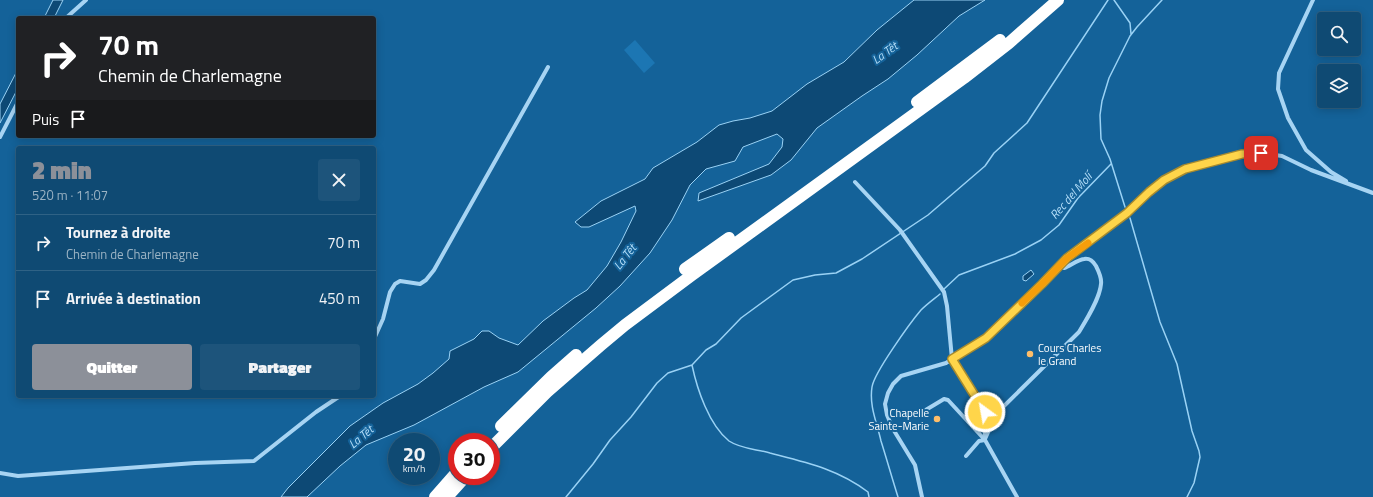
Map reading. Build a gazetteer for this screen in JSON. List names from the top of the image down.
{
  "water": ["La Têt", "Rec del Molí"],
  "places": ["Cours Charles le Grand", "Chapelle Sainte-Marie"],
  "page": {
    "turn": ["70 m", "Chemin de Charlemagne"],
    "then": "Puis",
    "heading": ["2 min", "520 m · 11:07"],
    "list": [
      {
        "name": "Tournez à droite",
        "note": "Chemin de Charlemagne",
        "value": "70 m"
      },
      {
        "name": "Arrivée à destination",
        "value": "450 m"
      }
    ],
    "buttons": ["Quitter", "Partager"],
    "speed": "20 km/h",
    "limit": "30"
  }
}
